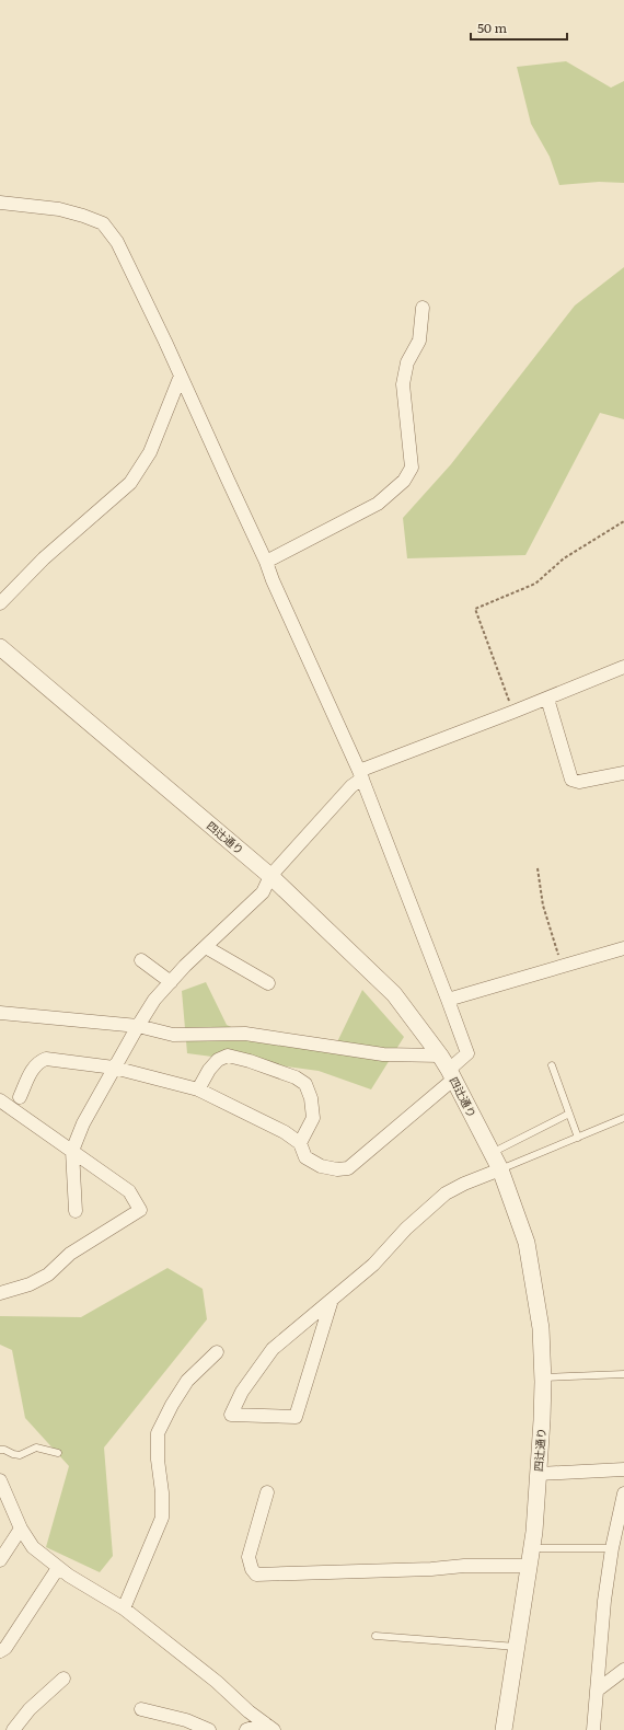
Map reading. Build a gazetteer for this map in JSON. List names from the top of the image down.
{
  "streets": {
    "street": ["四辻通り"]
  },
  "scale_bar": "50 m"
}
